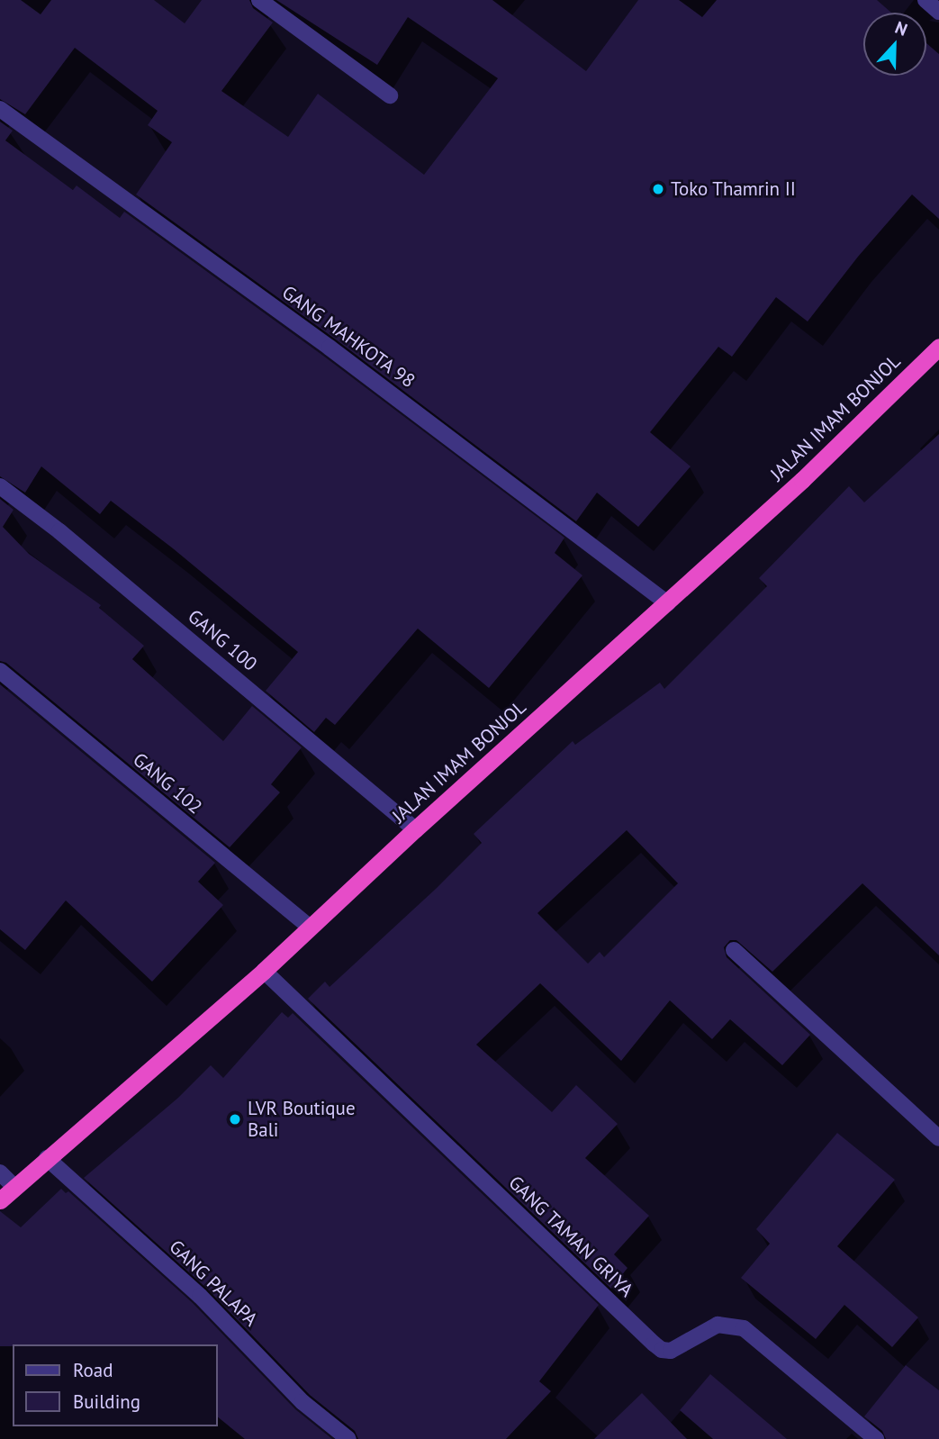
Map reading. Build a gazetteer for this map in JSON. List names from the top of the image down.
{
  "streets": {
    "highway": ["JALAN IMAM BONJOL"],
    "street": [
      "GANG MAHKOTA 98",
      "GANG 100",
      "GANG 102",
      "GANG TAMAN GRIYA",
      "GANG PALAPA"
    ]
  },
  "crossings": [
    ["GANG MAHKOTA 98", "JALAN IMAM BONJOL"],
    ["JALAN IMAM BONJOL", "GANG 100"],
    ["JALAN IMAM BONJOL", "GANG 102"],
    ["JALAN IMAM BONJOL", "GANG TAMAN GRIYA"],
    ["JALAN IMAM BONJOL", "GANG PALAPA"]
  ],
  "places": ["Toko Thamrin II", "LVR Boutique Bali"],
  "legend": ["Road", "Building"],
  "north": "top"
}
